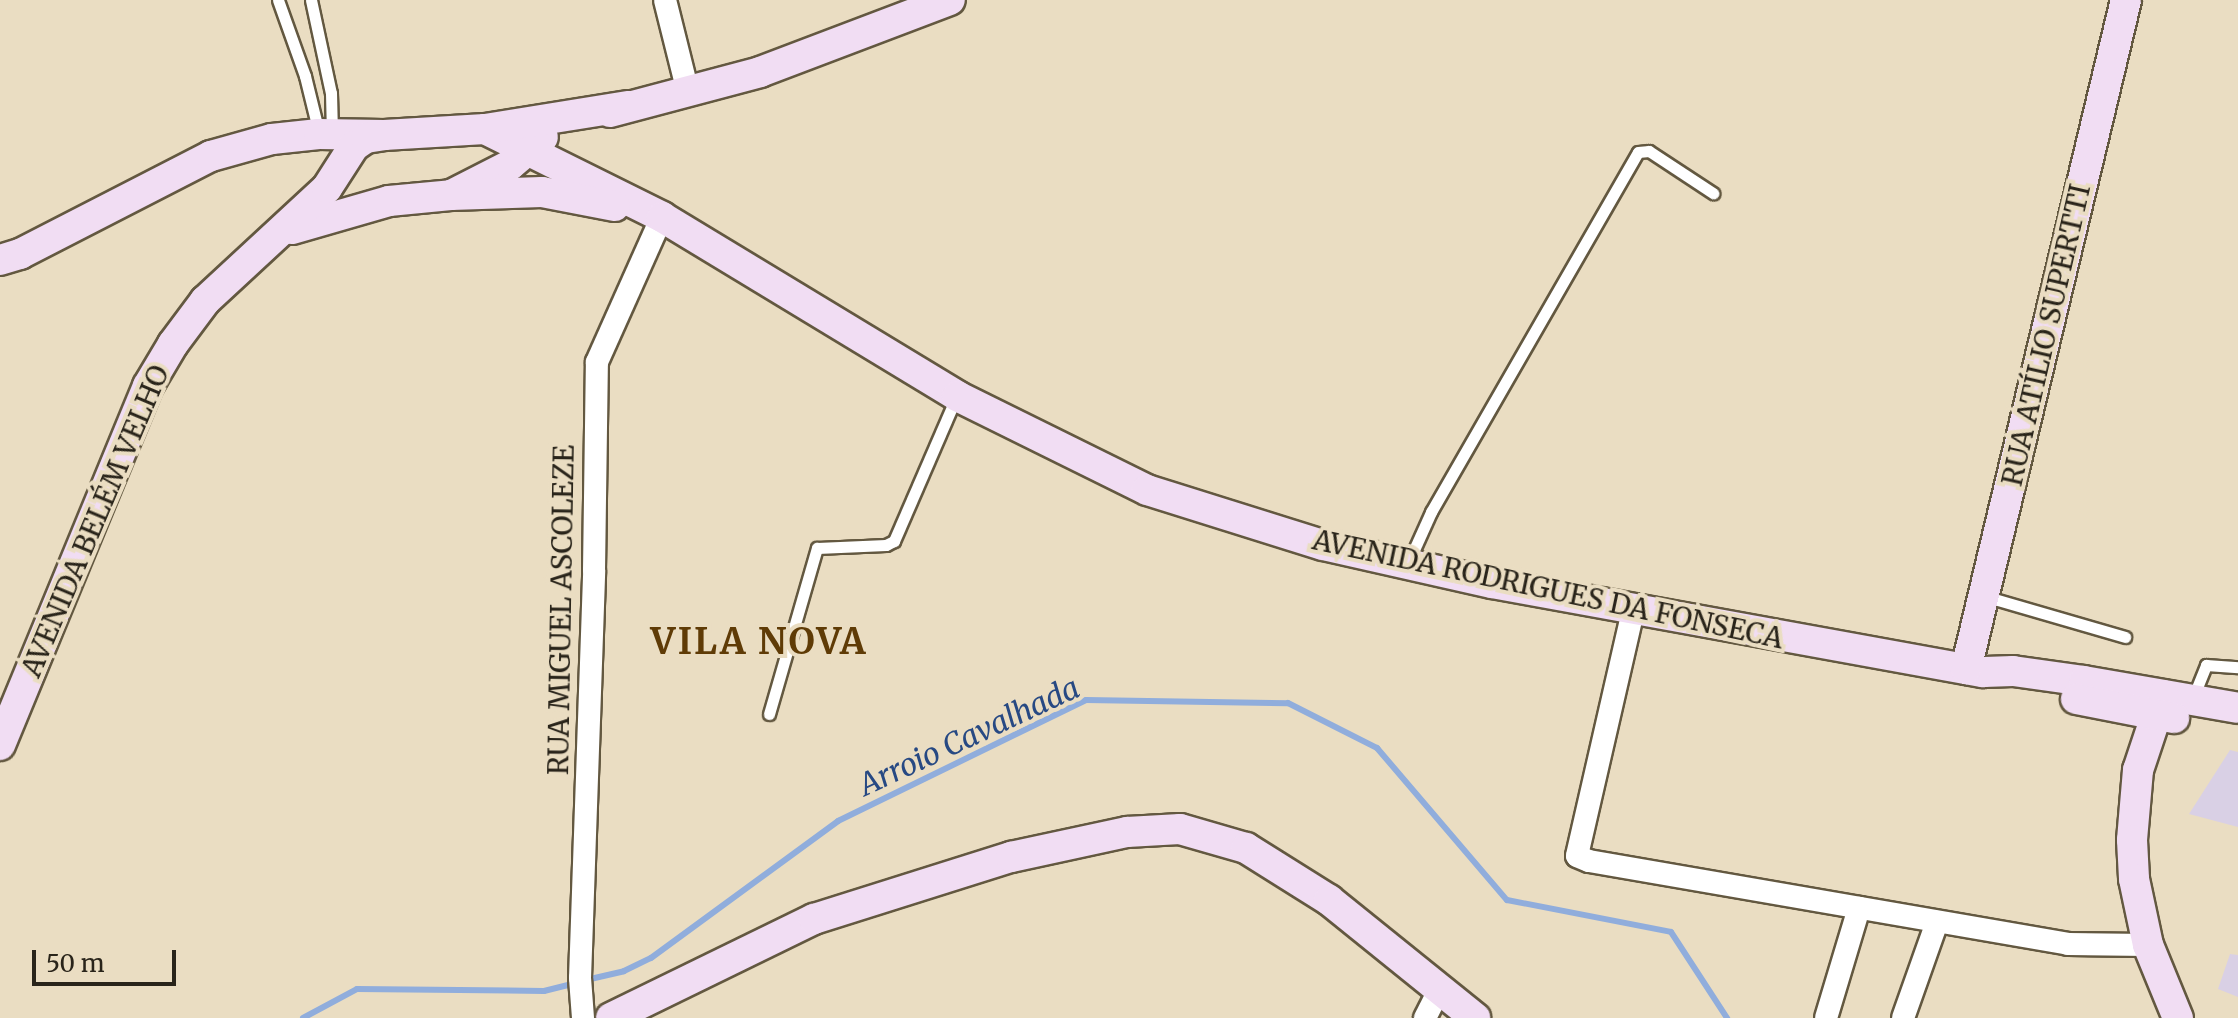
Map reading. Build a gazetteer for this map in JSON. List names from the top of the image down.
{
  "streets": {
    "main road": ["RUA ATÍLIO SUPERTTI", "AVENIDA BELÉM VELHO", "AVENIDA RODRIGUES DA FONSECA"],
    "street": ["RUA MIGUEL ASCOLEZE"]
  },
  "crossings": [
    ["RUA ATÍLIO SUPERTTI", "AVENIDA RODRIGUES DA FONSECA"],
    ["AVENIDA BELÉM VELHO", "AVENIDA RODRIGUES DA FONSECA"],
    ["AVENIDA RODRIGUES DA FONSECA", "RUA MIGUEL ASCOLEZE"]
  ],
  "districts": ["VILA NOVA"],
  "water": ["Arroio Cavalhada"],
  "scale_bar": "50 m"
}
